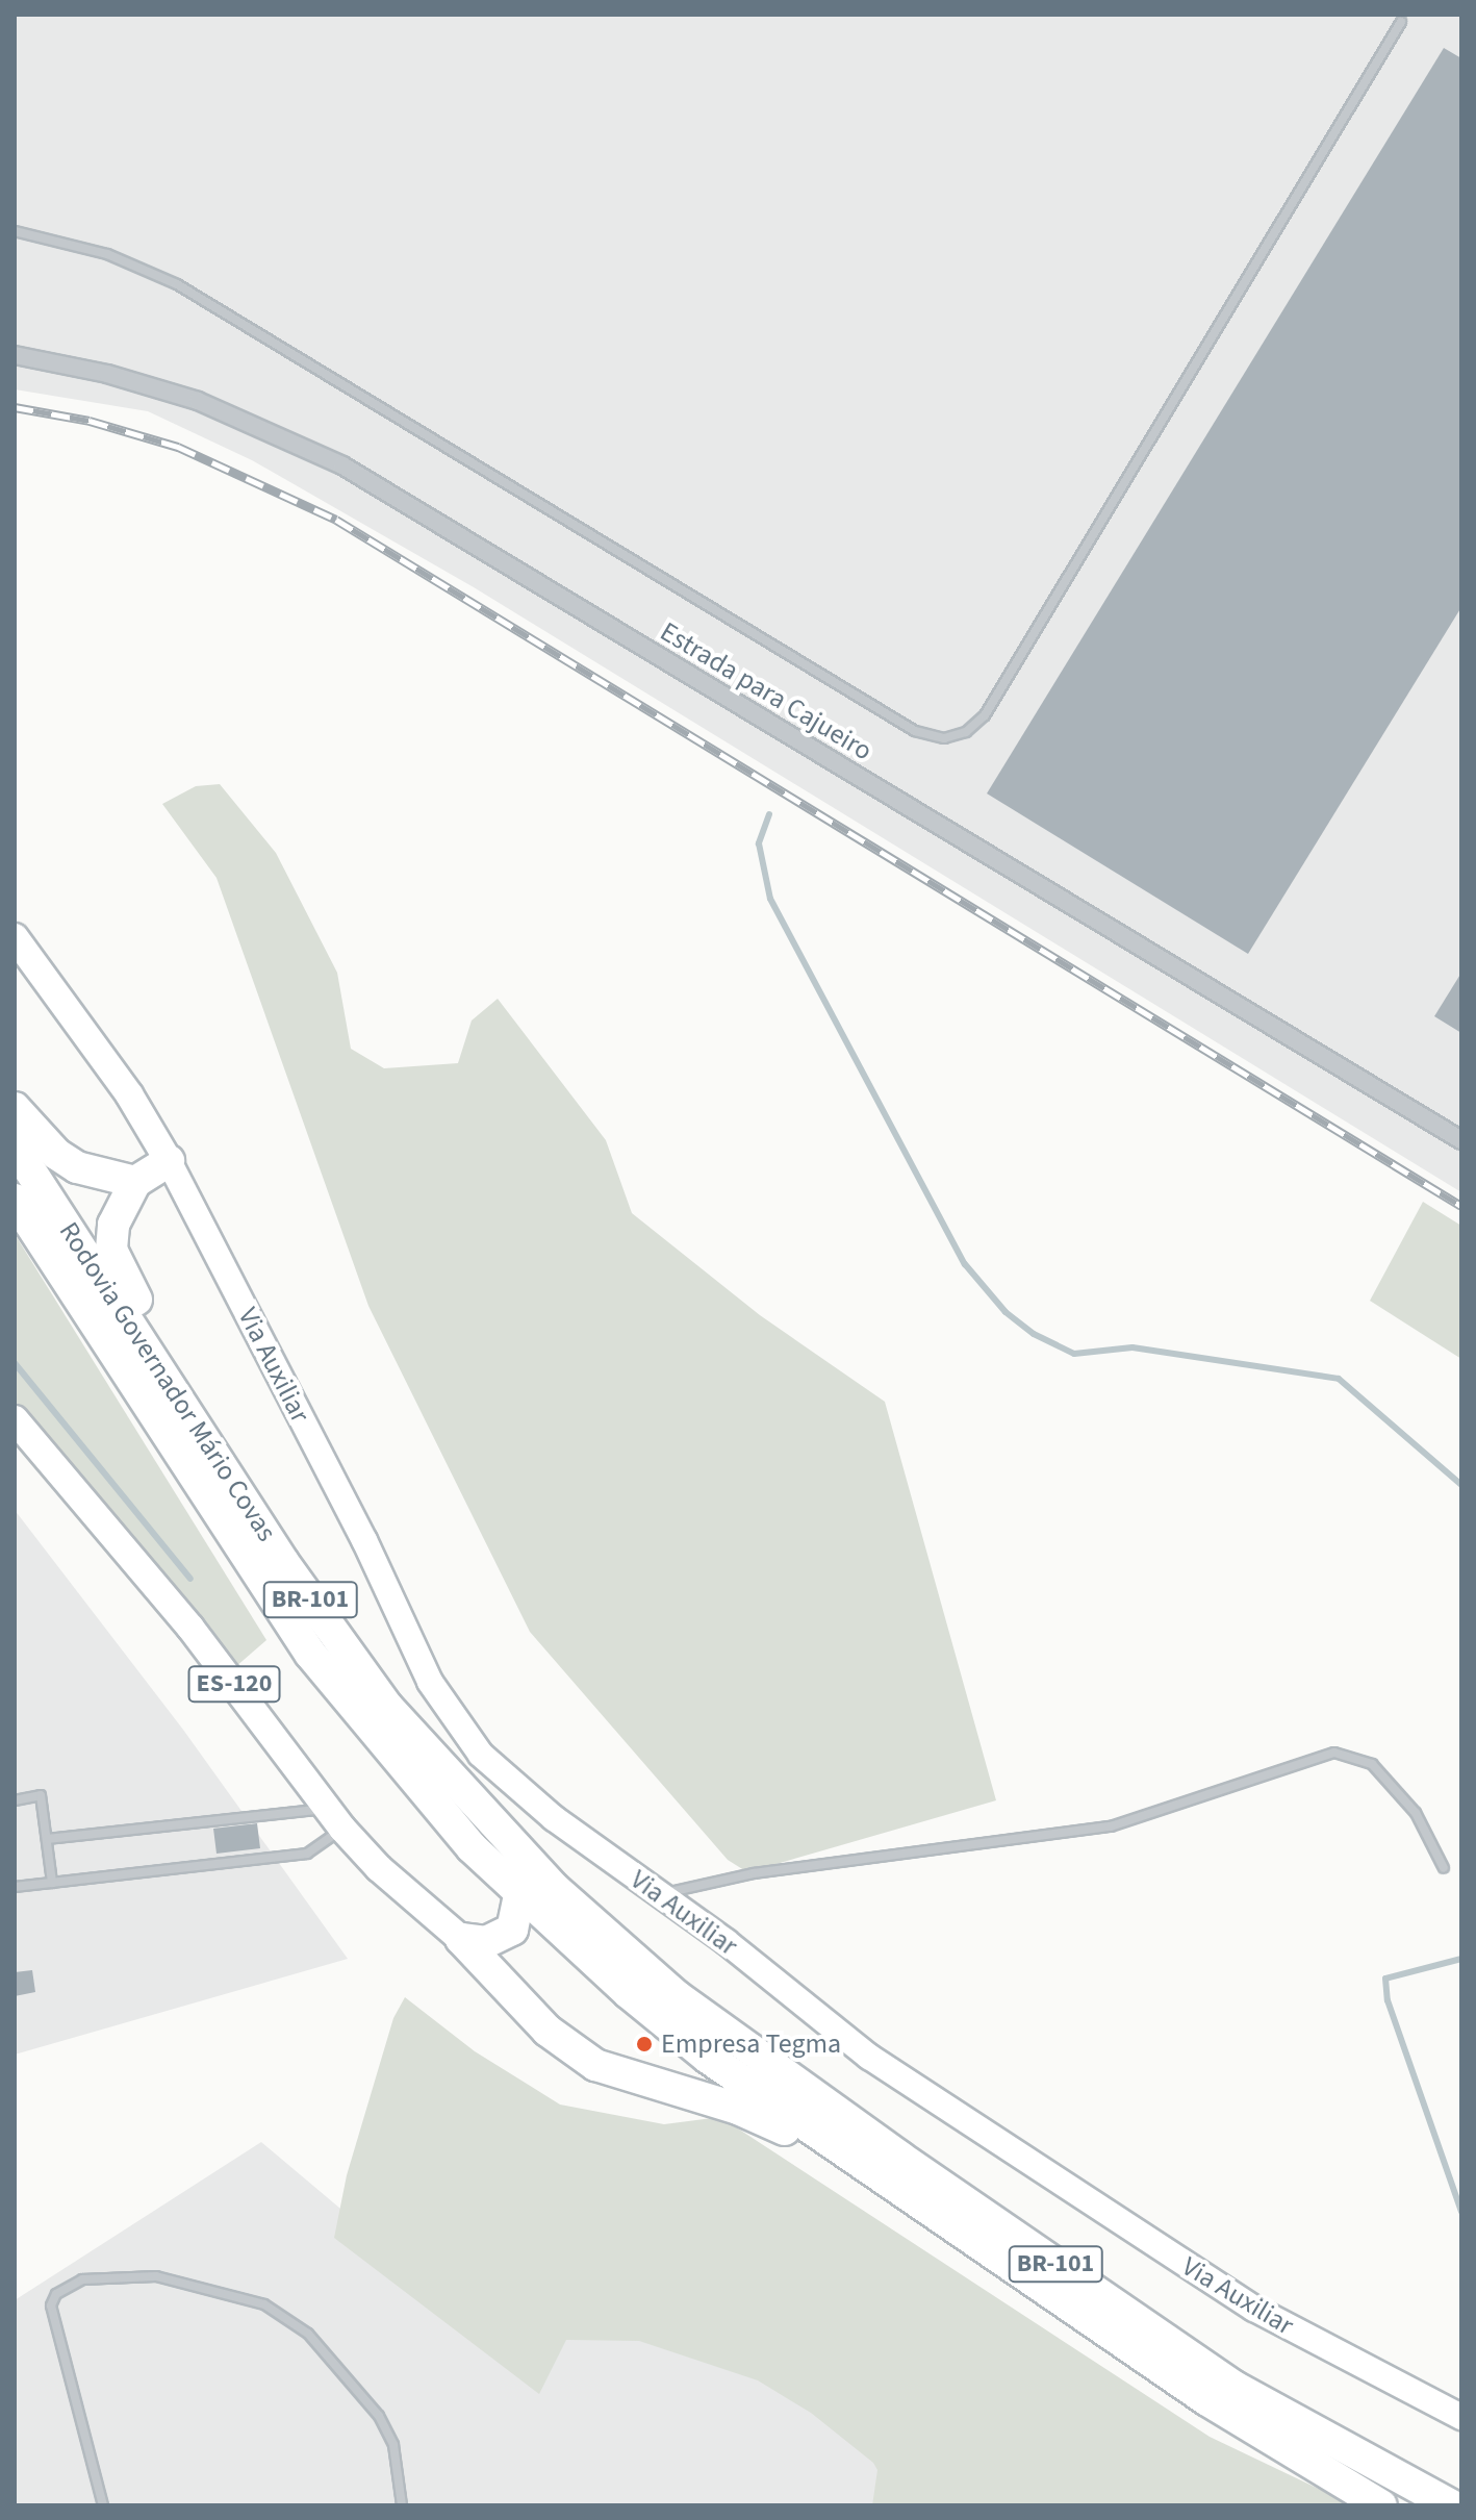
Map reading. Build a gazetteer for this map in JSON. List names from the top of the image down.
{
  "streets": {
    "highway": ["Rodovia Governador Mário Covas", "BR-101"],
    "main road": ["ES-120"],
    "street": ["Estrada para Cajueiro", "Via Auxiliar"]
  },
  "places": ["Empresa Tegma"]
}
